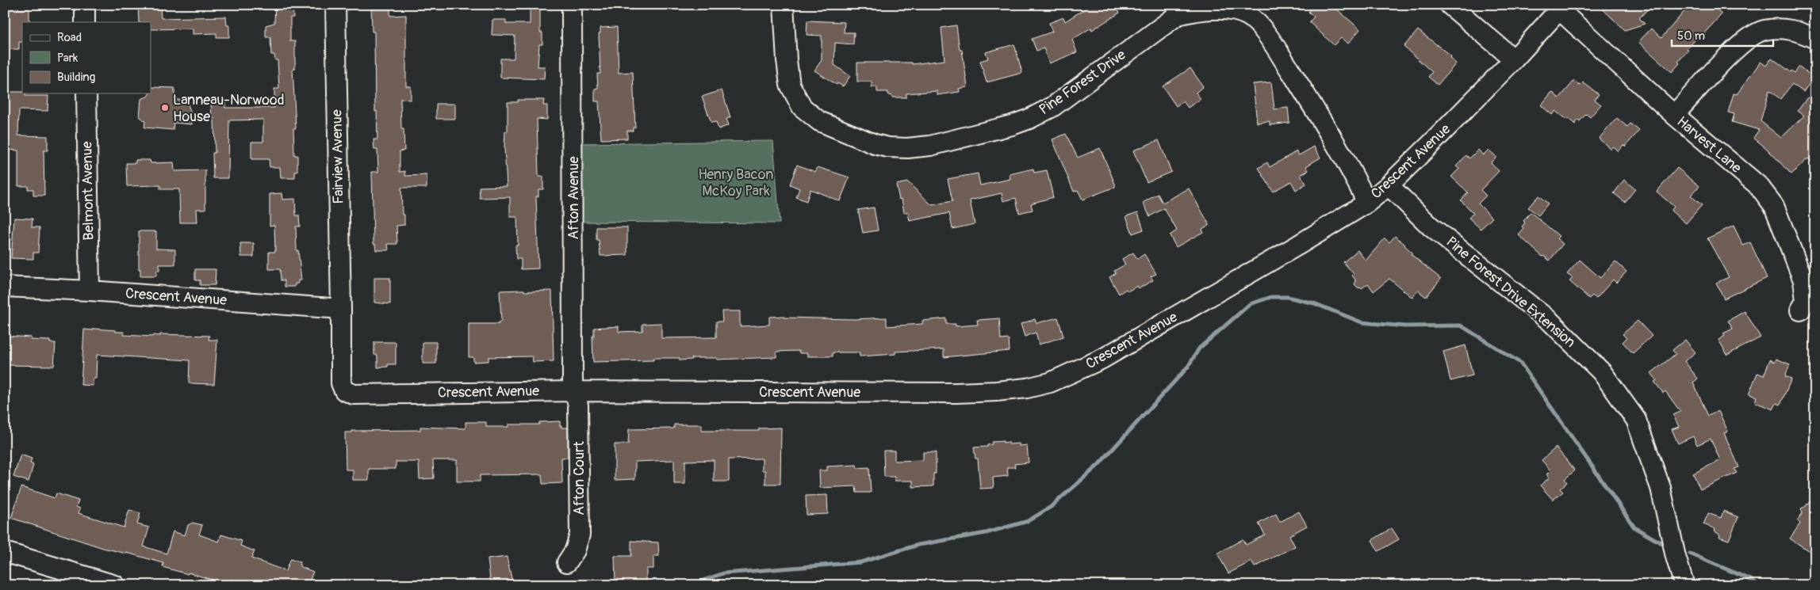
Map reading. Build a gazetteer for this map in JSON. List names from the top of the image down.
{
  "streets": {
    "street": [
      "Pine Forest Drive",
      "Harvest Lane",
      "Fairview Avenue",
      "Crescent Avenue",
      "Belmont Avenue",
      "Afton Avenue",
      "Pine Forest Drive Extension",
      "Afton Court"
    ]
  },
  "crossings": [
    ["Pine Forest Drive", "Crescent Avenue"],
    ["Harvest Lane", "Crescent Avenue"],
    ["Fairview Avenue", "Crescent Avenue"],
    ["Crescent Avenue", "Belmont Avenue"],
    ["Crescent Avenue", "Afton Avenue"],
    ["Crescent Avenue", "Pine Forest Drive Extension"],
    ["Crescent Avenue", "Afton Court"],
    ["Afton Avenue", "Afton Court"]
  ],
  "parks": ["Henry Bacon McKoy Park"],
  "places": ["Lanneau-Norwood House"],
  "legend": ["Road", "Park", "Building"],
  "scale_bar": "50 m"
}
